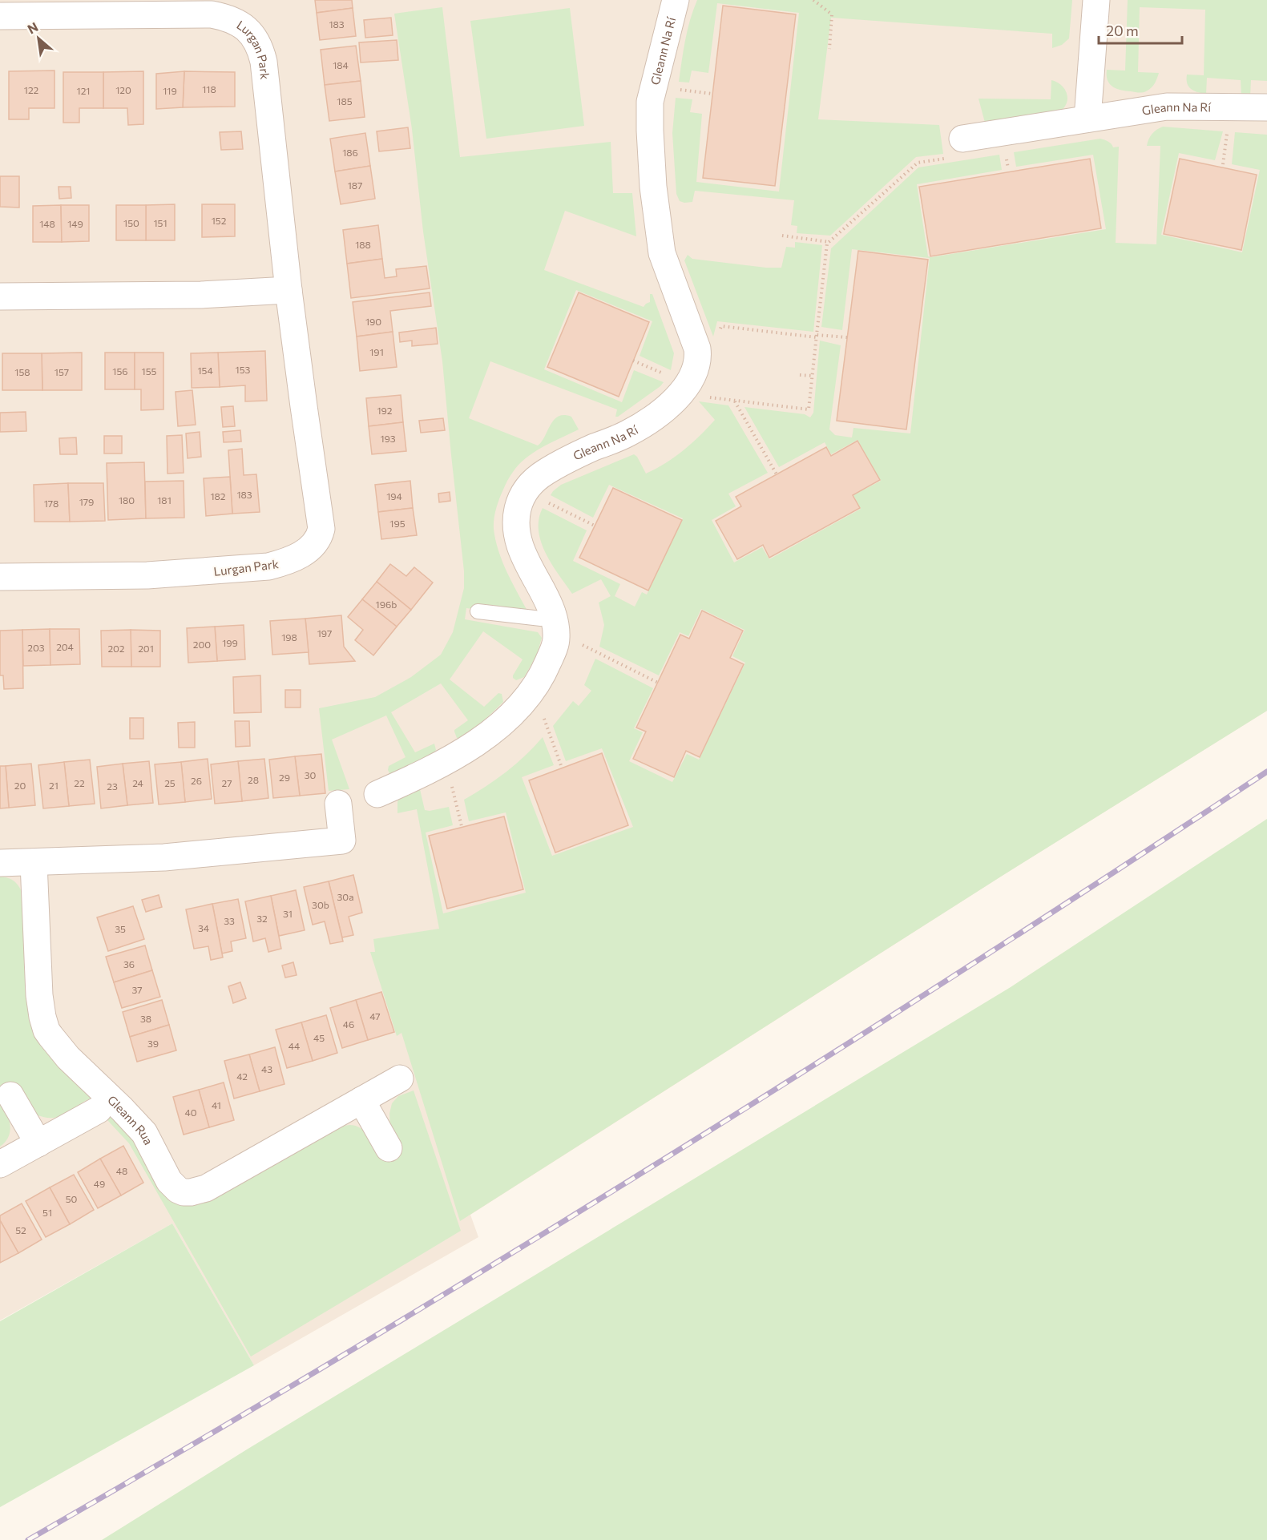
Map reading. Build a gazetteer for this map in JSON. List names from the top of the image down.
{
  "streets": {
    "street": ["Gleann Na Rí", "Lurgan Park", "Gleann Rua"]
  },
  "house_numbers": [
    "183",
    "184",
    "118",
    "122",
    "120",
    "121",
    "119",
    "185",
    "186",
    "187",
    "152",
    "150",
    "151",
    "148",
    "149",
    "188",
    "190",
    "191",
    "153",
    "154",
    "156",
    "155",
    "158",
    "157",
    "192",
    "193",
    "183",
    "182",
    "194",
    "180",
    "181",
    "179",
    "178",
    "195",
    "196b",
    "197",
    "198",
    "199",
    "200",
    "204",
    "203",
    "202",
    "201",
    "30",
    "29",
    "28",
    "26",
    "22",
    "24",
    "25",
    "27",
    "20",
    "21",
    "23",
    "30a",
    "30b",
    "31",
    "32",
    "33",
    "34",
    "35",
    "36",
    "37",
    "47",
    "38",
    "46",
    "45",
    "39",
    "44",
    "43",
    "42",
    "41",
    "40",
    "48",
    "49",
    "50",
    "51",
    "52"
  ],
  "scale_bar": "20 m",
  "north": "top left"
}
